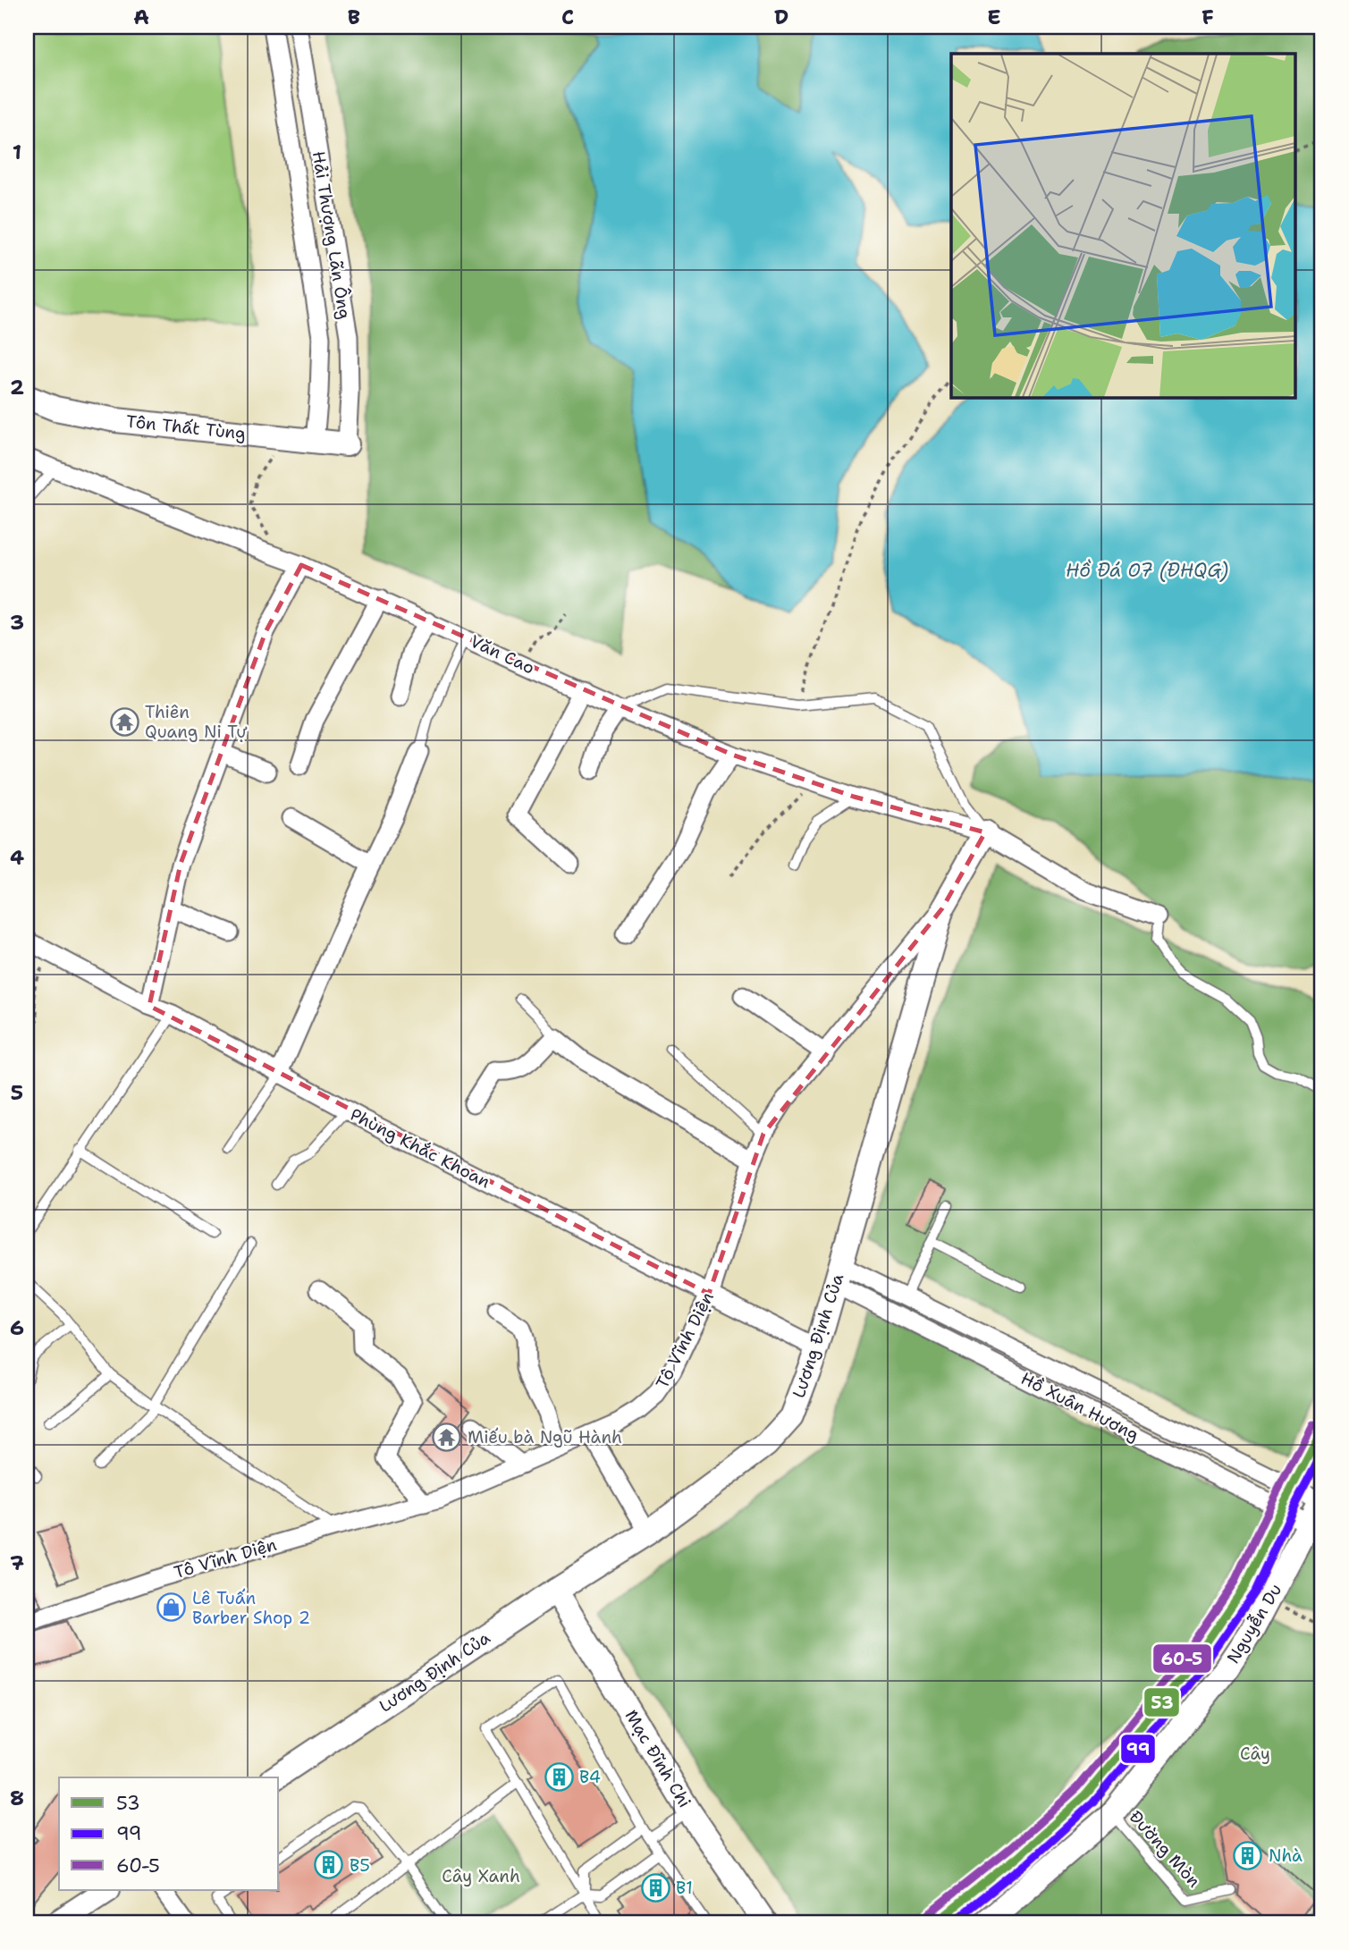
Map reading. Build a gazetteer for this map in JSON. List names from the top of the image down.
{
  "streets": {
    "street": [
      "Hải Thượng Lãn Ông",
      "Tôn Thất Tùng",
      "Văn Cao",
      "Phùng Khắc Khoan",
      "Lương Định Của",
      "Tô Vĩnh Diện",
      "Hồ Xuân Hương",
      "Nguyễn Du",
      "Mạc Đĩnh Chi"
    ],
    "lane": ["Đường Mòn"]
  },
  "crossings": [
    ["Hải Thượng Lãn Ông", "Tôn Thất Tùng"],
    ["Văn Cao", "Lương Định Của"],
    ["Phùng Khắc Khoan", "Lương Định Của"],
    ["Phùng Khắc Khoan", "Tô Vĩnh Diện"],
    ["Lương Định Của", "Tô Vĩnh Diện"],
    ["Lương Định Của", "Hồ Xuân Hương"],
    ["Lương Định Của", "Mạc Đĩnh Chi"],
    ["Hồ Xuân Hương", "Nguyễn Du"],
    ["Nguyễn Du", "Đường Mòn"]
  ],
  "water": ["Hồ Đá 07 (ĐHQG)"],
  "parks": ["Cây", "Cây Xanh"],
  "places": {
    "temple": ["Thiên Quang Ni Tự", "Miếu bà Ngũ Hành"],
    "shop": ["Lê Tuấn Barber Shop 2"],
    "building": [
      "B4",
      "Nhà",
      "B5",
      "B1"
    ]
  },
  "lines": ["transit line 60-5", "transit line 53", "transit line 99"],
  "legend": ["53", "99", "60-5"],
  "grid": {
    "columns": [
      "A",
      "B",
      "C",
      "D",
      "E",
      "F"
    ],
    "rows": [
      "1",
      "2",
      "3",
      "4",
      "5",
      "6",
      "7",
      "8"
    ]
  }
}
